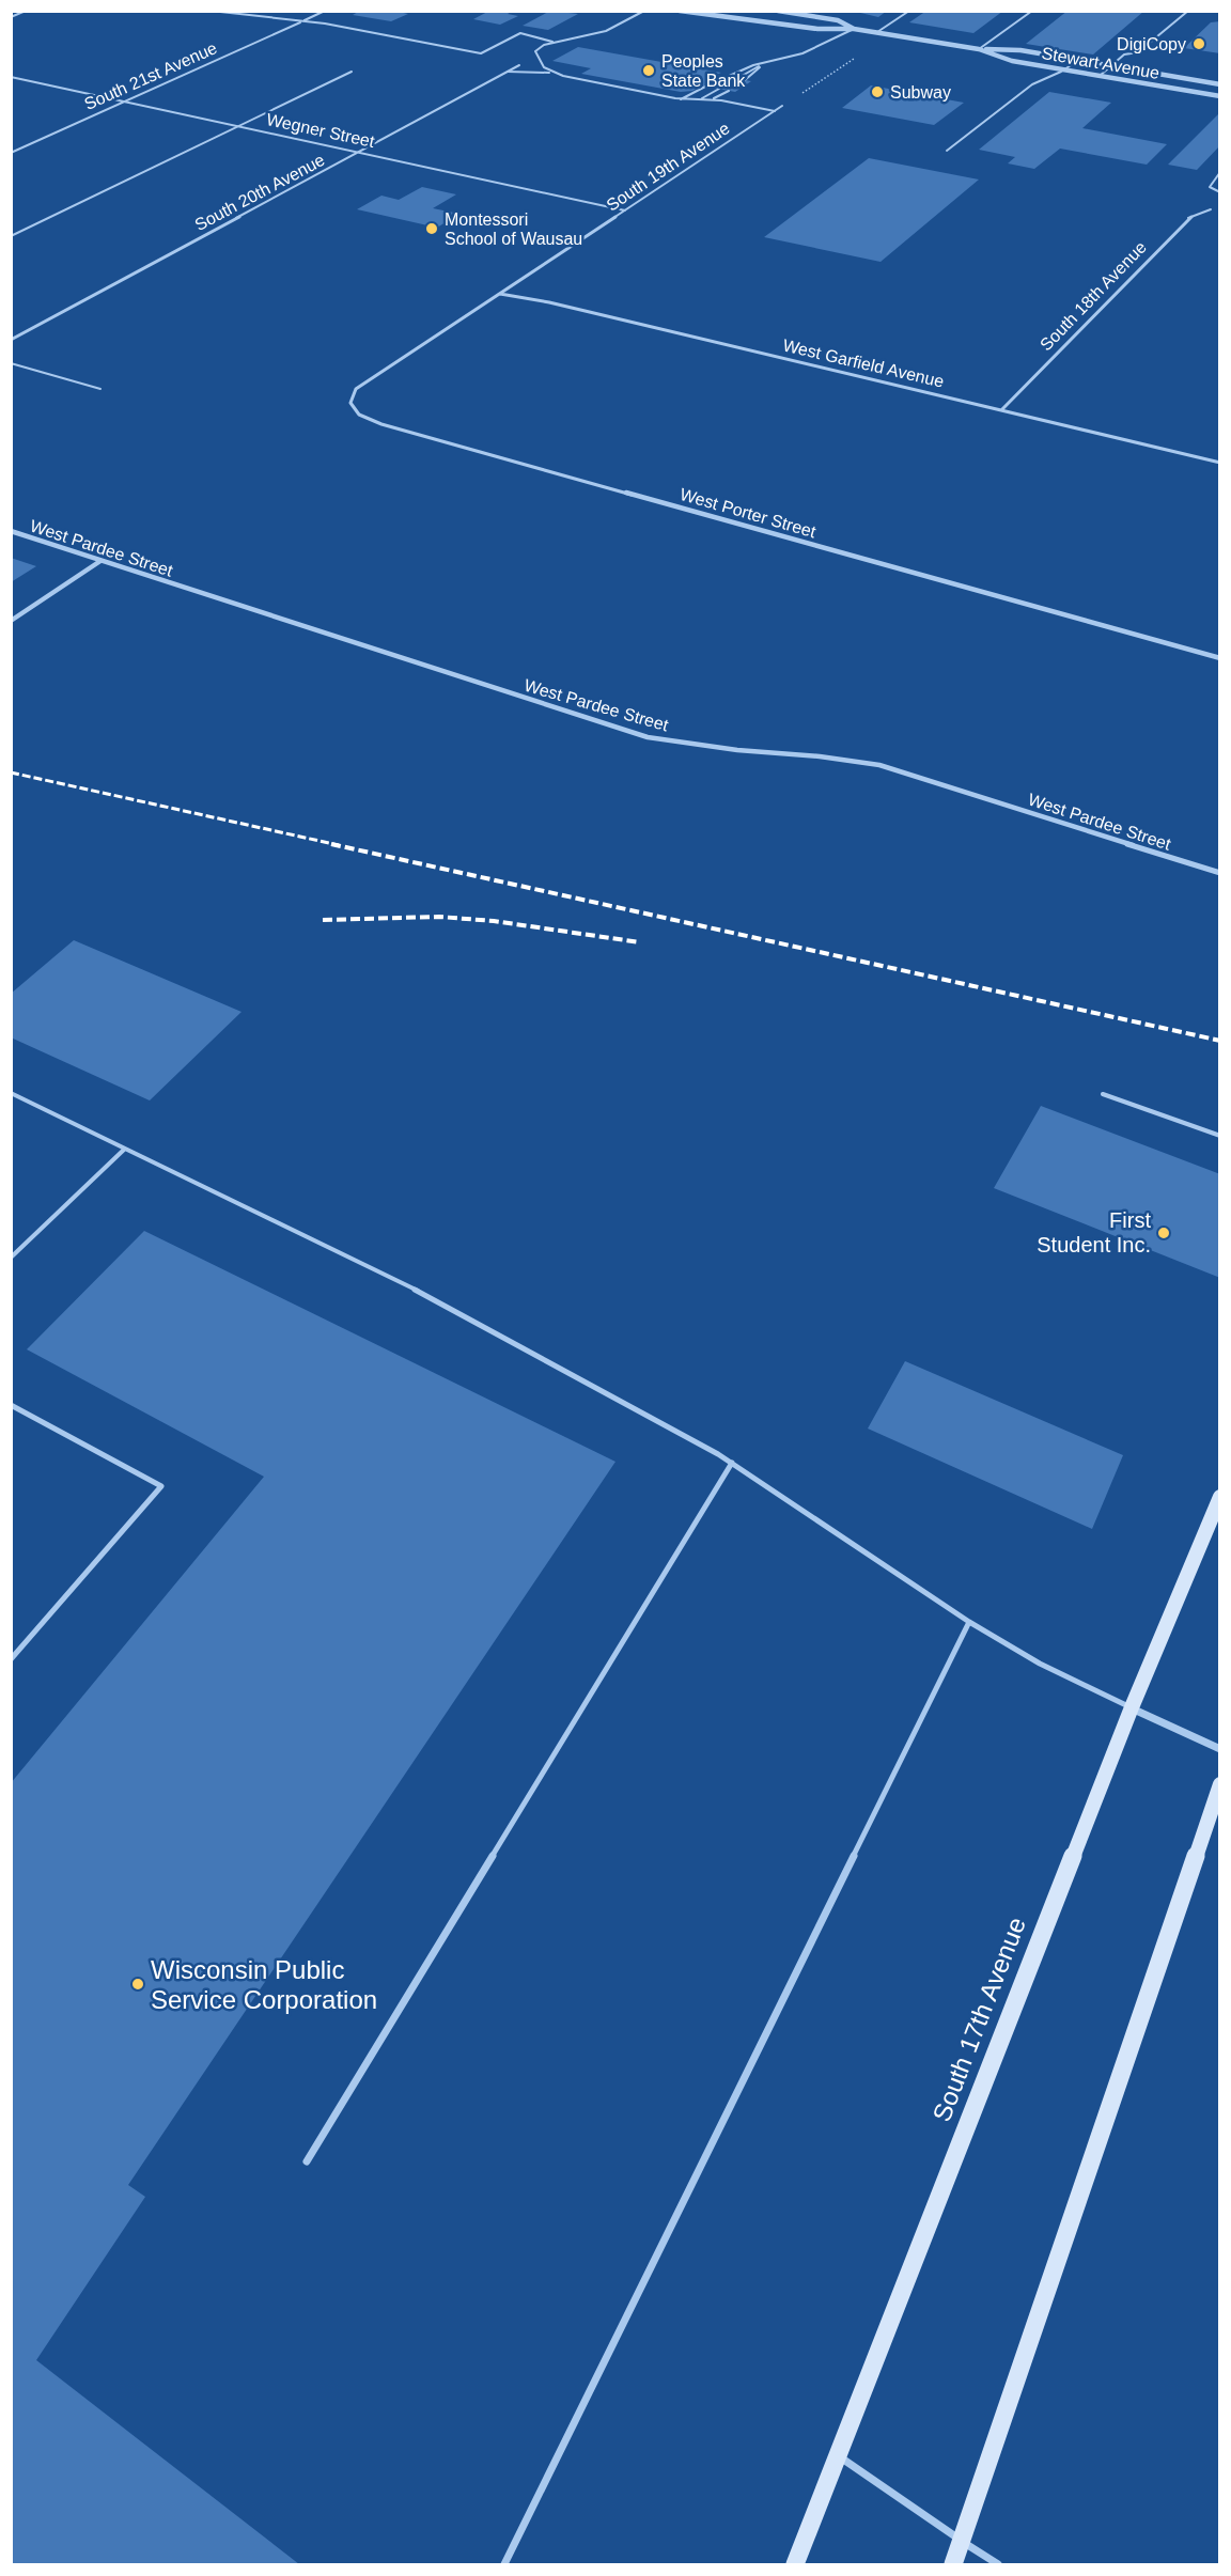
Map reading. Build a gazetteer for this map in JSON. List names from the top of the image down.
{
  "streets": {
    "main road": ["South 17th Avenue"],
    "street": [
      "Stewart Avenue",
      "South 21st Avenue",
      "Wegner Street",
      "South 19th Avenue",
      "South 20th Avenue",
      "South 18th Avenue",
      "West Garfield Avenue",
      "West Porter Street",
      "West Pardee Street"
    ]
  },
  "crossings": [
    ["South 21st Avenue", "Wegner Street"],
    ["Wegner Street", "South 19th Avenue"],
    ["Wegner Street", "South 20th Avenue"],
    ["South 19th Avenue", "West Garfield Avenue"],
    ["South 19th Avenue", "West Porter Street"],
    ["South 18th Avenue", "West Garfield Avenue"]
  ],
  "places": [
    "DigiCopy",
    "Peoples State Bank",
    "Subway",
    "Montessori School of Wausau",
    "First Student Inc.",
    "Wisconsin Public Service Corporation"
  ]
}
